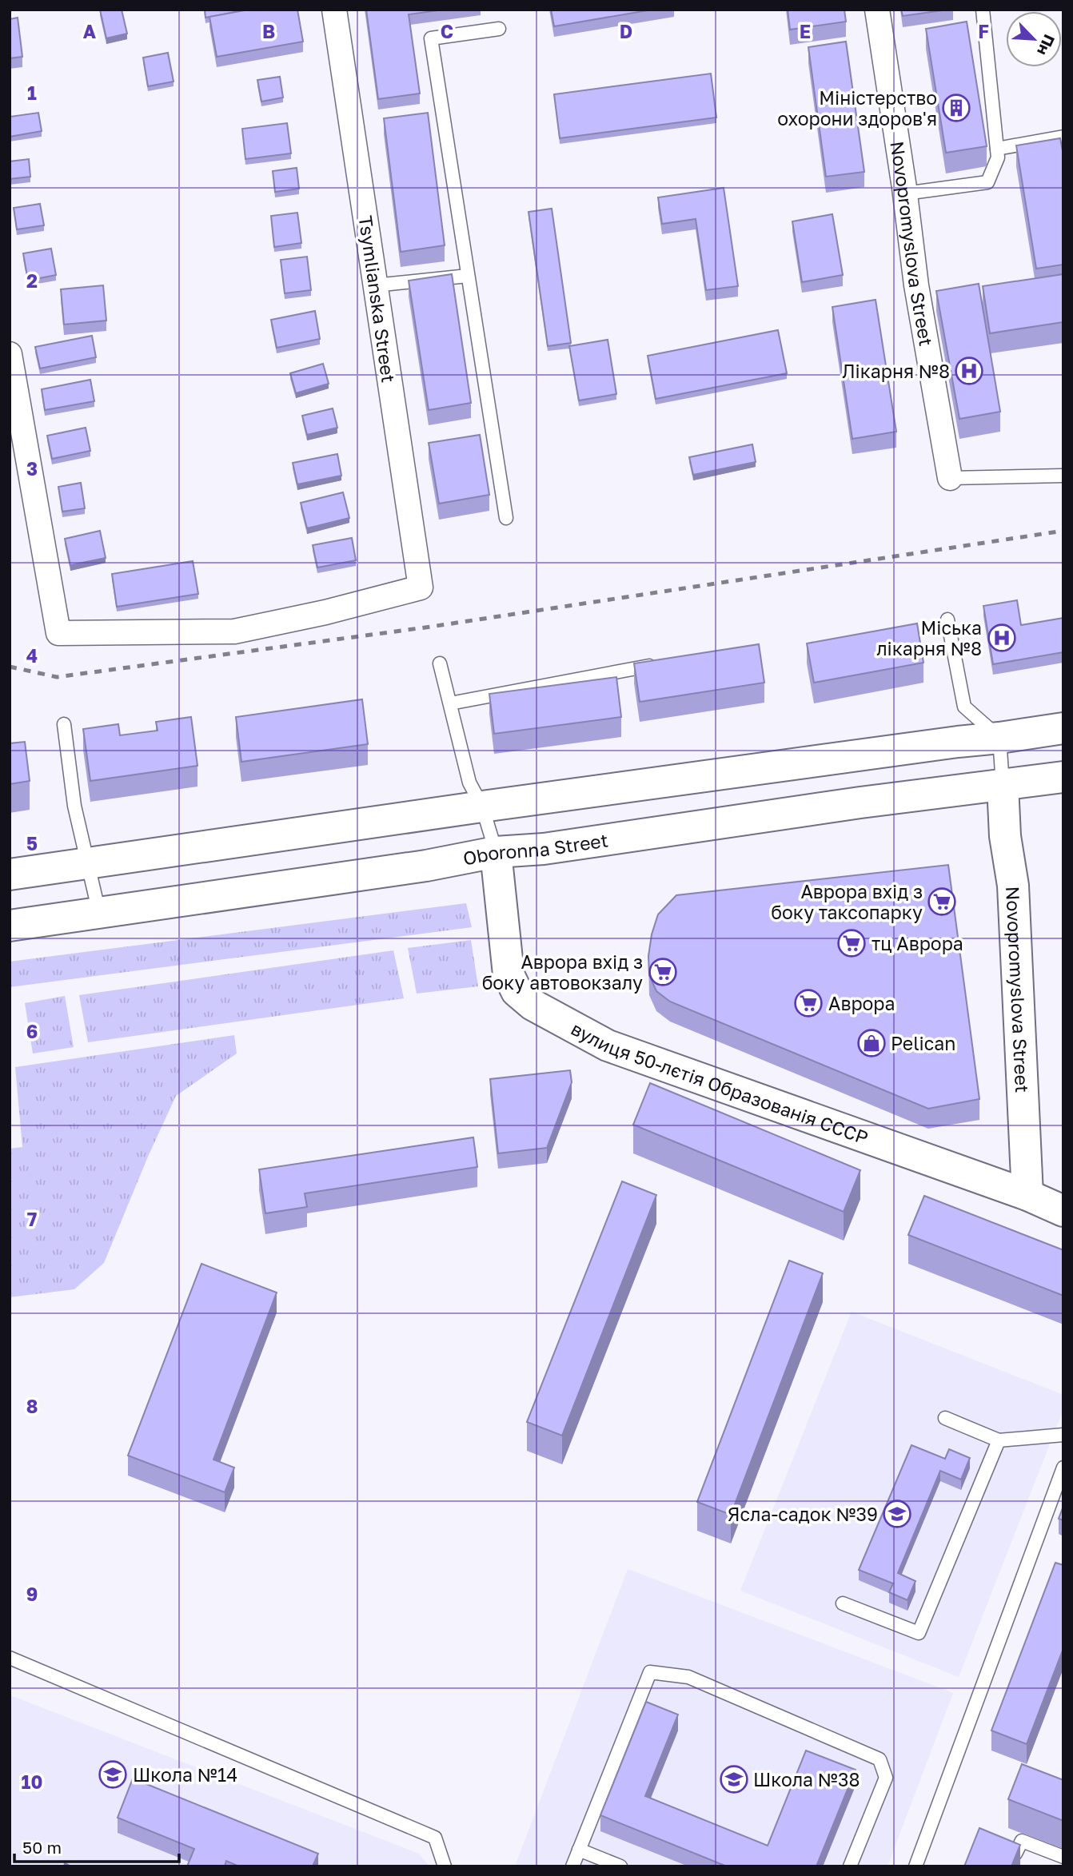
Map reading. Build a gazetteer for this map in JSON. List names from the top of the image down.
{
  "streets": {
    "main road": ["Novopromyslova Street", "Oboronna Street", "вулиця 50-лєтія Образованія СССР"],
    "street": ["Tsymlianska Street"]
  },
  "crossings": [
    ["Novopromyslova Street", "Oboronna Street"],
    ["Novopromyslova Street", "вулиця 50-лєтія Образованія СССР"],
    ["Oboronna Street", "вулиця 50-лєтія Образованія СССР"]
  ],
  "places": {
    "building": ["Міністерство охорони здоров'я"],
    "hospital": ["Лікарня №8", "Міська лікарня №8"],
    "supermarket": [
      "Аврора вхід з боку таксопарку",
      "тц Аврора",
      "Аврора вхід з боку автовокзалу",
      "Аврора"
    ],
    "shop": ["Pelican"],
    "school or university": ["Ясла-садок №39", "Школа №14", "Школа №38"]
  },
  "scale_bar": "50 m",
  "north": "bottom right",
  "grid": {
    "columns": [
      "A",
      "B",
      "C",
      "D",
      "E",
      "F"
    ],
    "rows": [
      "1",
      "2",
      "3",
      "4",
      "5",
      "6",
      "7",
      "8",
      "9",
      "10"
    ]
  }
}
